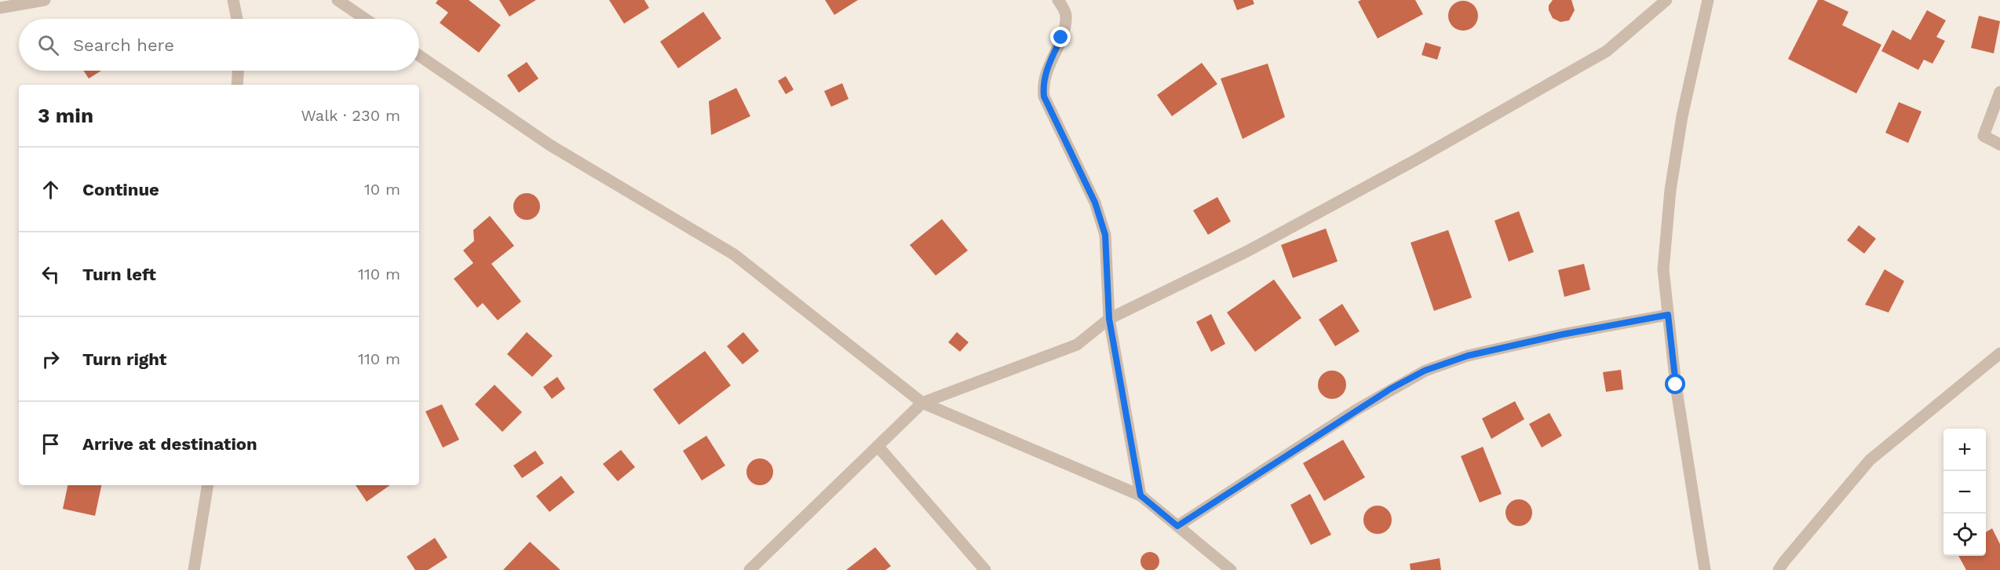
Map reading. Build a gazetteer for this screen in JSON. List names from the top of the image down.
{
  "page": {
    "search": "Search here",
    "heading": ["3 min", "Walk · 230 m"],
    "list": [
      ["Continue", "10 m"],
      ["Turn left", "110 m"],
      ["Turn right", "110 m"],
      "Arrive at destination"
    ],
    "map_buttons": ["+", "−"]
  }
}
